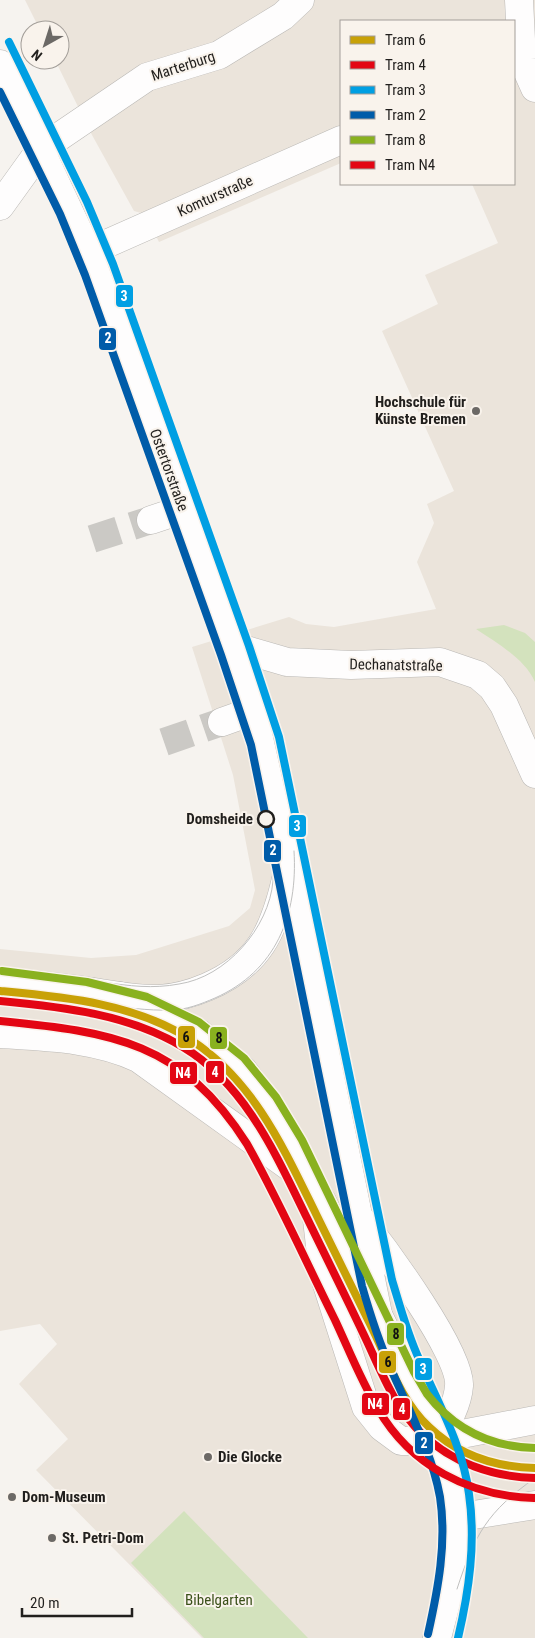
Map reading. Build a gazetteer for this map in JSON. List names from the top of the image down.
{
  "streets": {
    "street": [
      "Marterburg",
      "Komturstraße",
      "Ostertorstraße",
      "Dechanatstraße"
    ]
  },
  "crossings": [
    ["Marterburg", "Ostertorstraße"],
    ["Komturstraße", "Ostertorstraße"],
    ["Ostertorstraße", "Dechanatstraße"]
  ],
  "parks": ["Bibelgarten"],
  "places": [
    "Hochschule für Künste Bremen",
    "Domsheide",
    "Die Glocke",
    "Dom-Museum",
    "St. Petri-Dom"
  ],
  "lines": [
    "tram line 3",
    "tram line 2",
    "tram line 8",
    "tram line 6",
    "tram line 4",
    "tram line N4"
  ],
  "legend": [
    "Tram 6",
    "Tram 4",
    "Tram 3",
    "Tram 2",
    "Tram 8",
    "Tram N4"
  ],
  "scale_bar": "20 m",
  "north": "bottom left"
}
